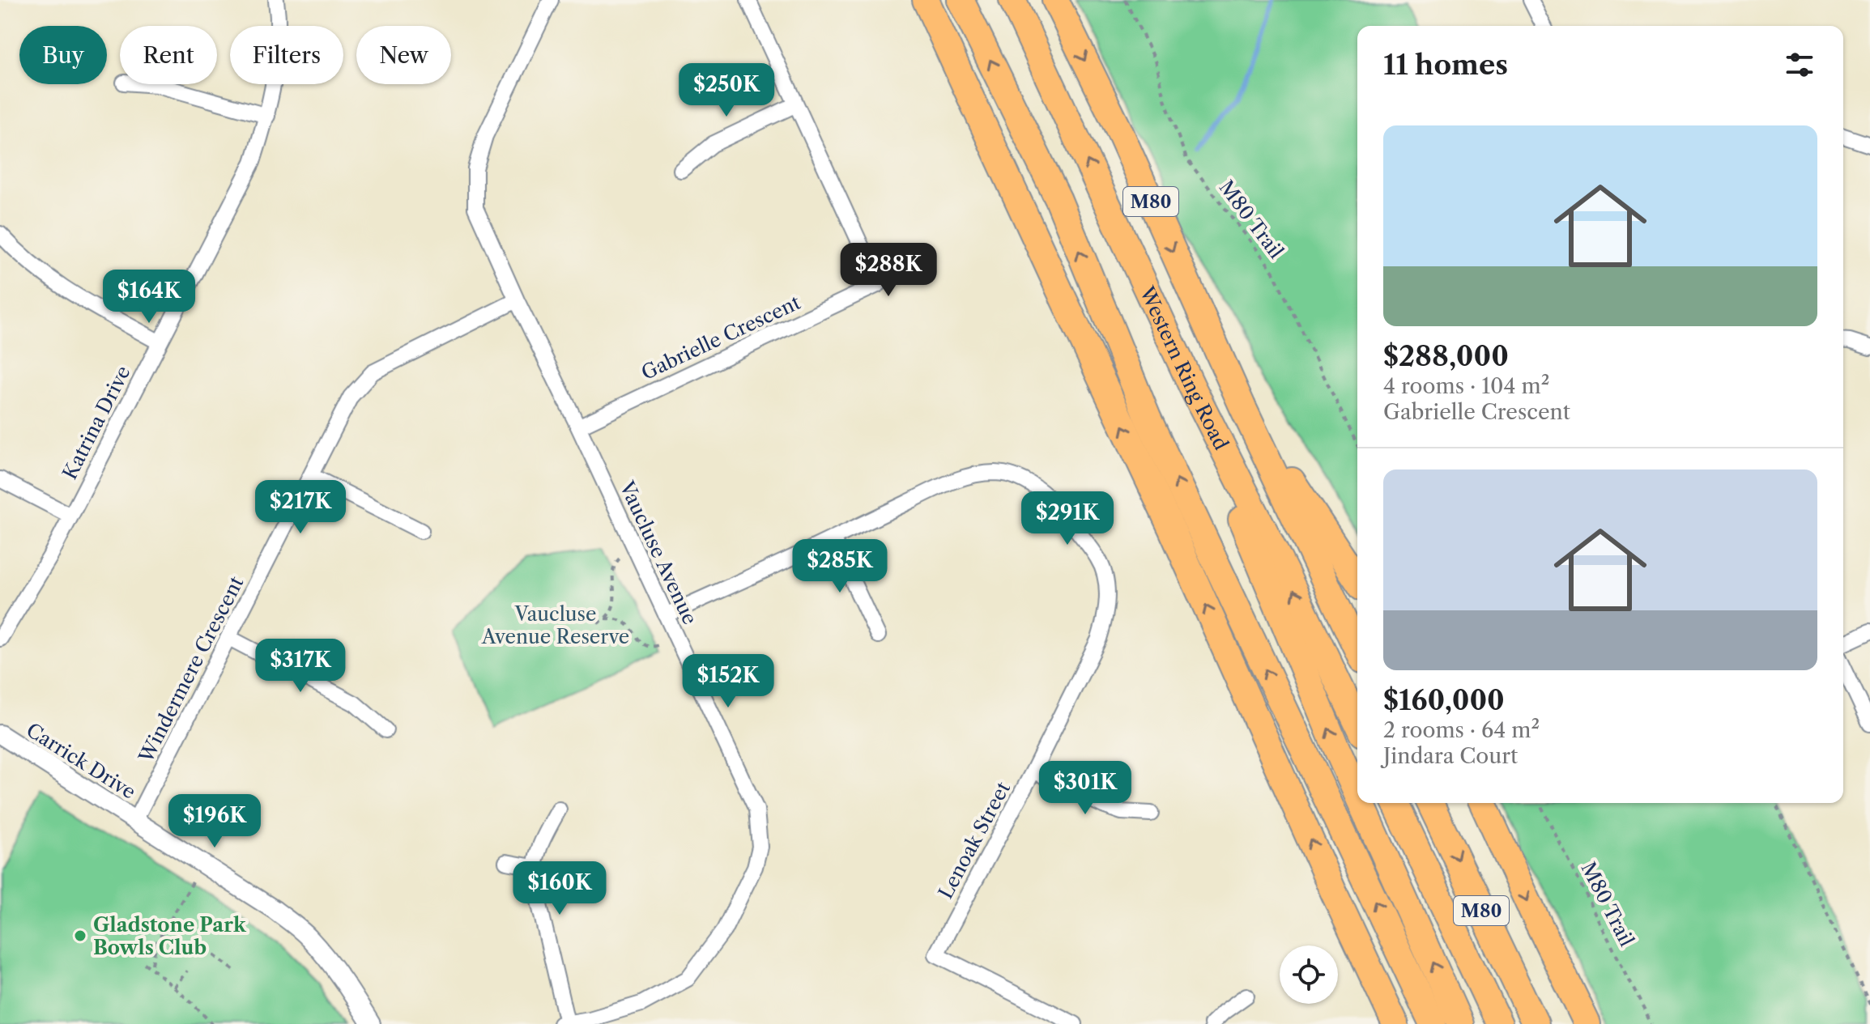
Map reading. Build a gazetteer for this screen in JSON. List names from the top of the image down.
{
  "streets": {
    "highway": ["M80", "Western Ring Road"],
    "street": [
      "Gabrielle Crescent",
      "Katrina Drive",
      "Vaucluse Avenue",
      "Windermere Crescent",
      "Carrick Drive",
      "Lenoak Street"
    ],
    "path": ["M80 Trail"]
  },
  "crossings": [
    ["Gabrielle Crescent", "Vaucluse Avenue"],
    ["Vaucluse Avenue", "Windermere Crescent"],
    ["Vaucluse Avenue", "Lenoak Street"],
    ["Windermere Crescent", "Carrick Drive"]
  ],
  "parks": ["Vaucluse Avenue Reserve"],
  "places": ["Gladstone Park Bowls Club"],
  "page": {
    "chip": [
      "Buy",
      "Rent",
      "Filters",
      "New"
    ],
    "heading": "11 homes",
    "price": [
      "$250K",
      "$288K",
      "$164K",
      "$217K",
      "$291K",
      "$285K",
      "$317K",
      "$152K",
      "$301K",
      "$196K",
      "$160K"
    ],
    "list": [
      {
        "name": "$288,000",
        "note": "4 rooms · 104 m² · Gabrielle Crescent"
      },
      {
        "name": "$160,000",
        "note": "2 rooms · 64 m² · Jindara Court"
      }
    ]
  }
}
